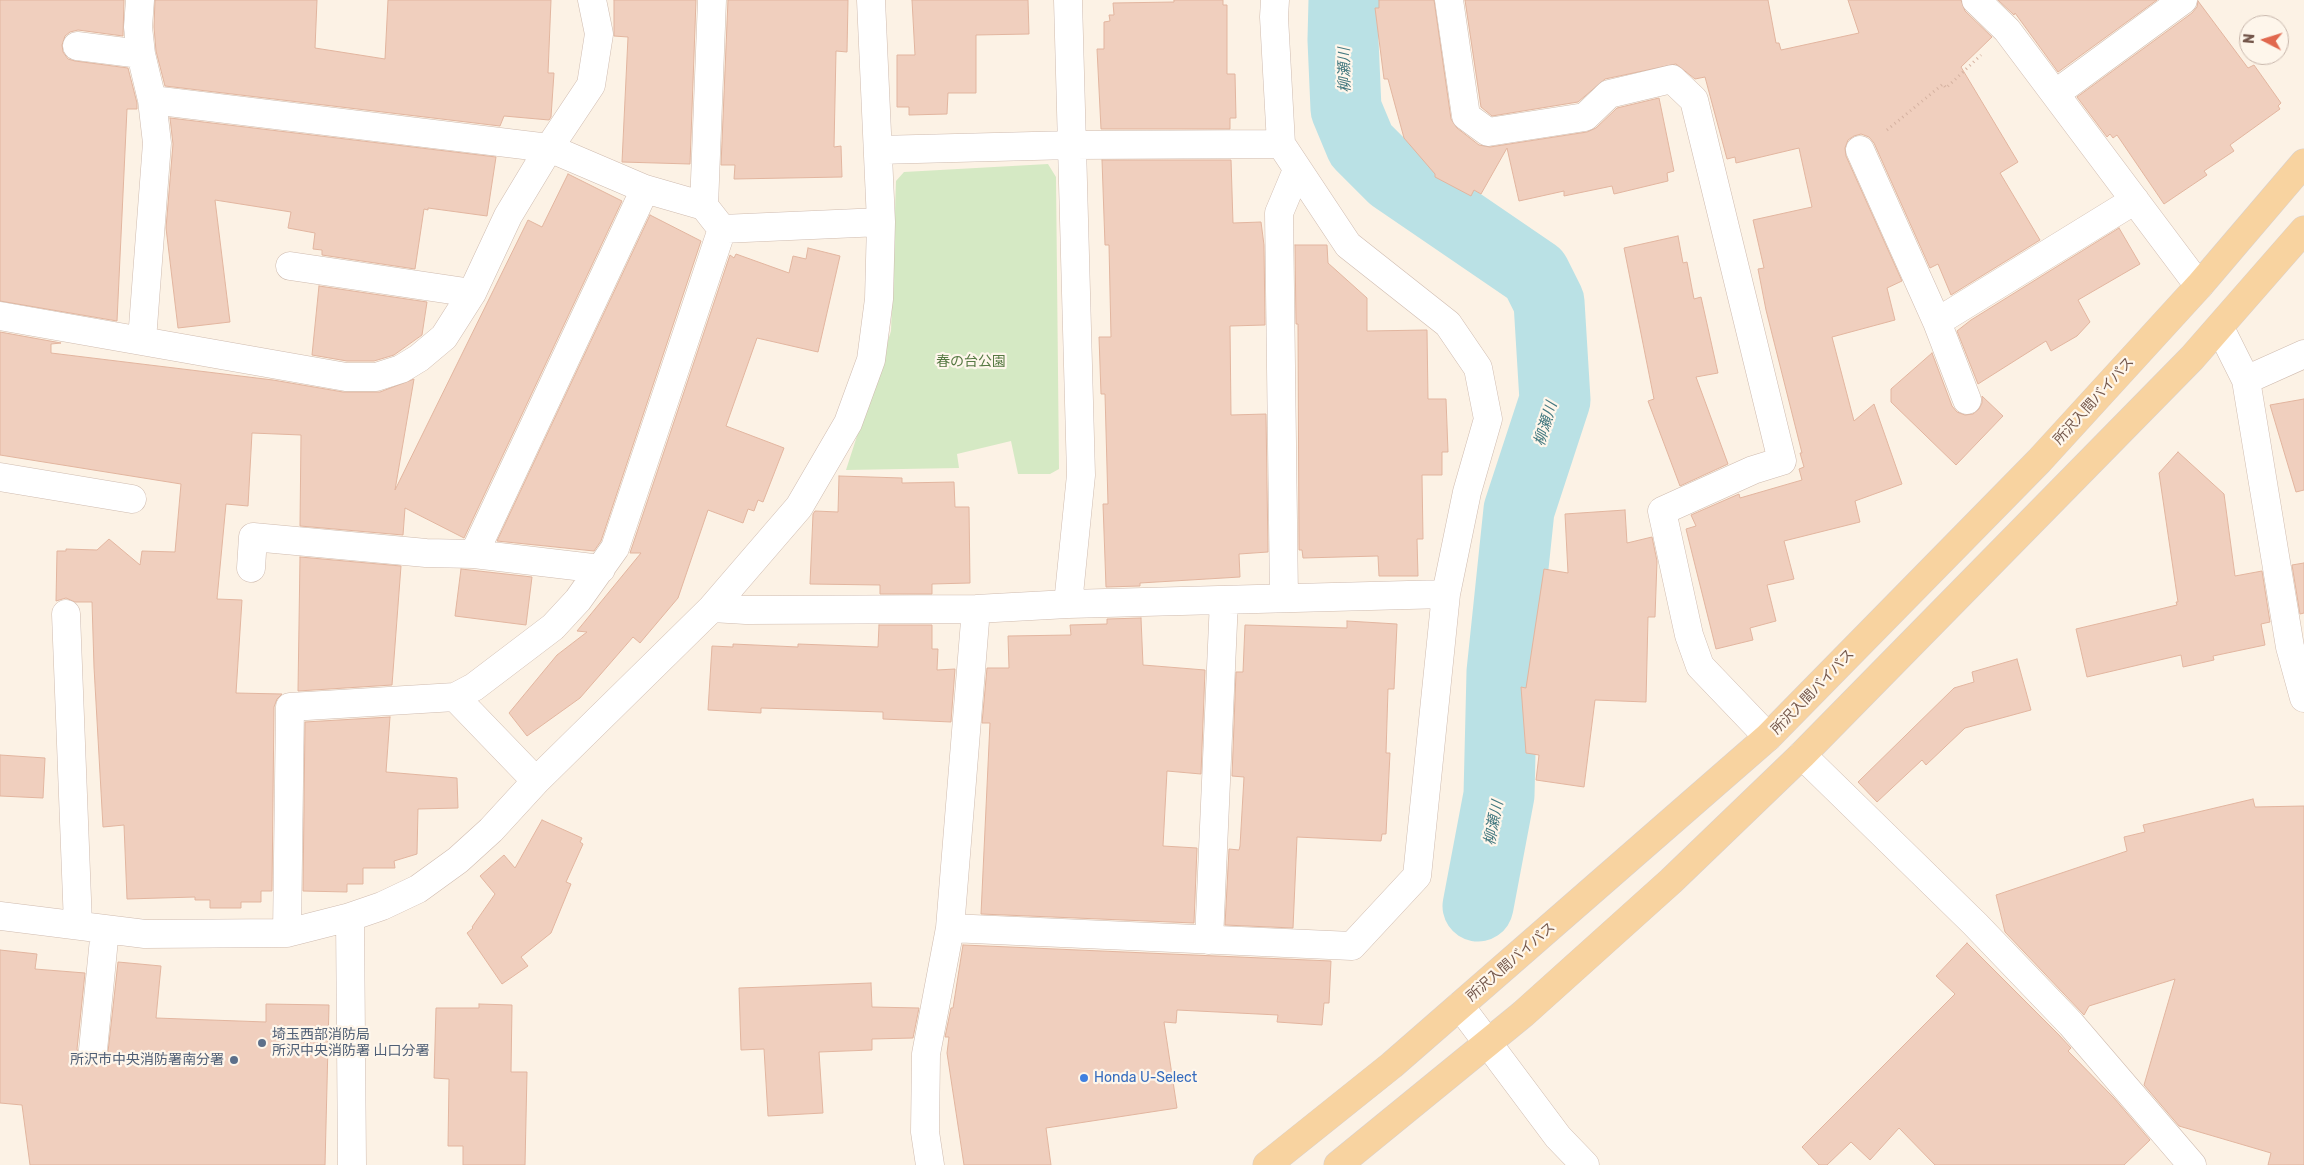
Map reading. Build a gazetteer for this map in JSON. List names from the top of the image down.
{
  "streets": {
    "main road": ["所沢入間バイパス"]
  },
  "water": ["柳瀬川"],
  "parks": ["春の台公園"],
  "places": ["埼玉西部消防局 所沢中央消防署 山口分署", "所沢市中央消防署南分署", "Honda U-Select"],
  "north": "left"
}
